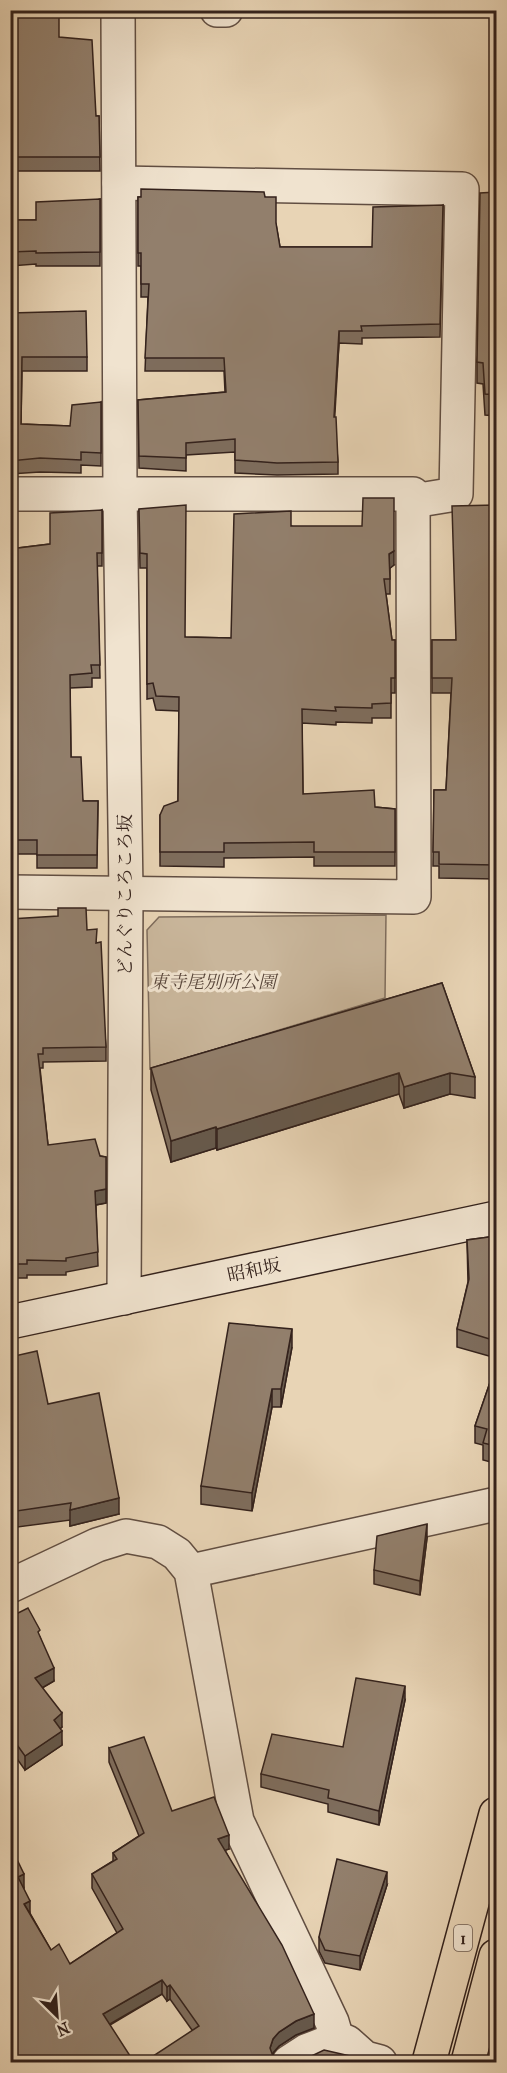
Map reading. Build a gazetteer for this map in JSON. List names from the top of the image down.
{
  "streets": {
    "highway": ["1"],
    "street": ["どんぐりころころ坂", "昭和坂"]
  },
  "crossings": [
    ["どんぐりころころ坂", "昭和坂"]
  ],
  "parks": ["東寺尾別所公園"],
  "north": "bottom right"
}
